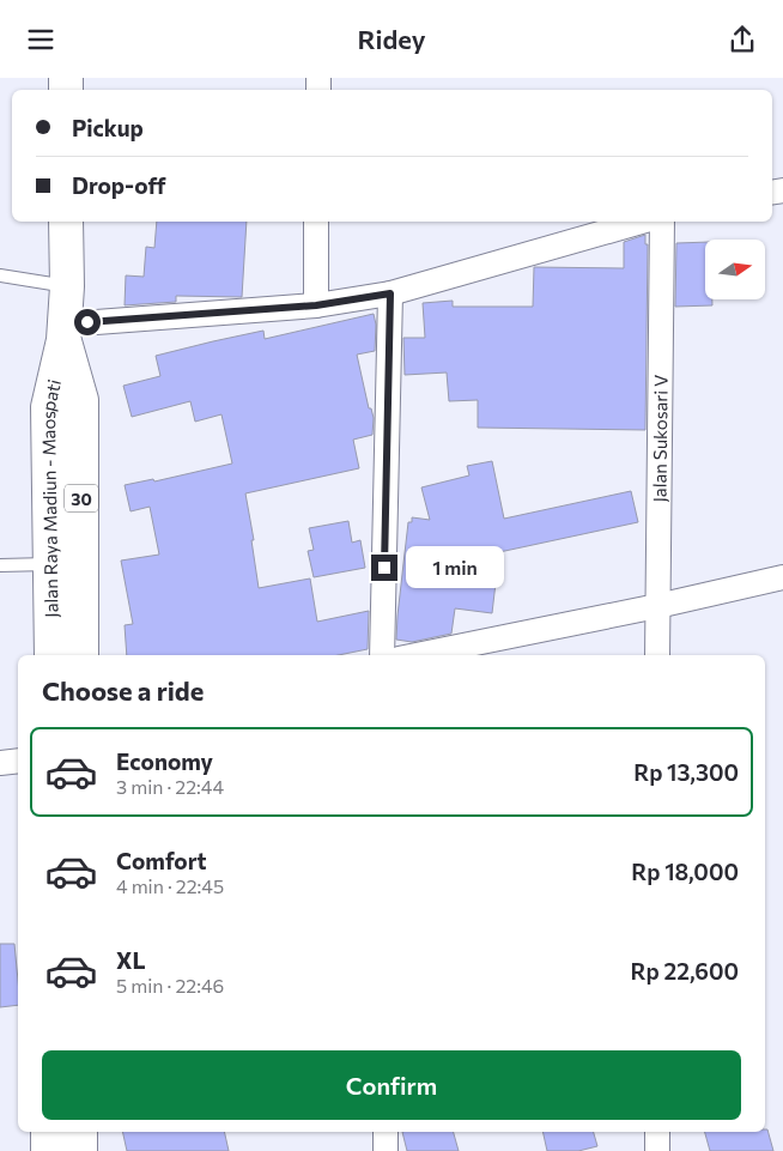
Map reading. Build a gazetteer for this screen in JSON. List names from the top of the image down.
{
  "streets": {
    "highway": ["Jalan Raya Madiun - Maospati", "30"],
    "street": ["Jalan Sukosari V"]
  },
  "north": "right",
  "page": {
    "header": "Ridey",
    "banner": ["Pickup", "Drop-off"],
    "bubble": "1 min",
    "heading": "Choose a ride",
    "list": [
      {
        "name": "Economy",
        "note": "3 min · 22:44",
        "value": "Rp 13,300"
      },
      {
        "name": "Comfort",
        "note": "4 min · 22:45",
        "value": "Rp 18,000"
      },
      {
        "name": "XL",
        "note": "5 min · 22:46",
        "value": "Rp 22,600"
      }
    ],
    "buttons": "Confirm"
  }
}
